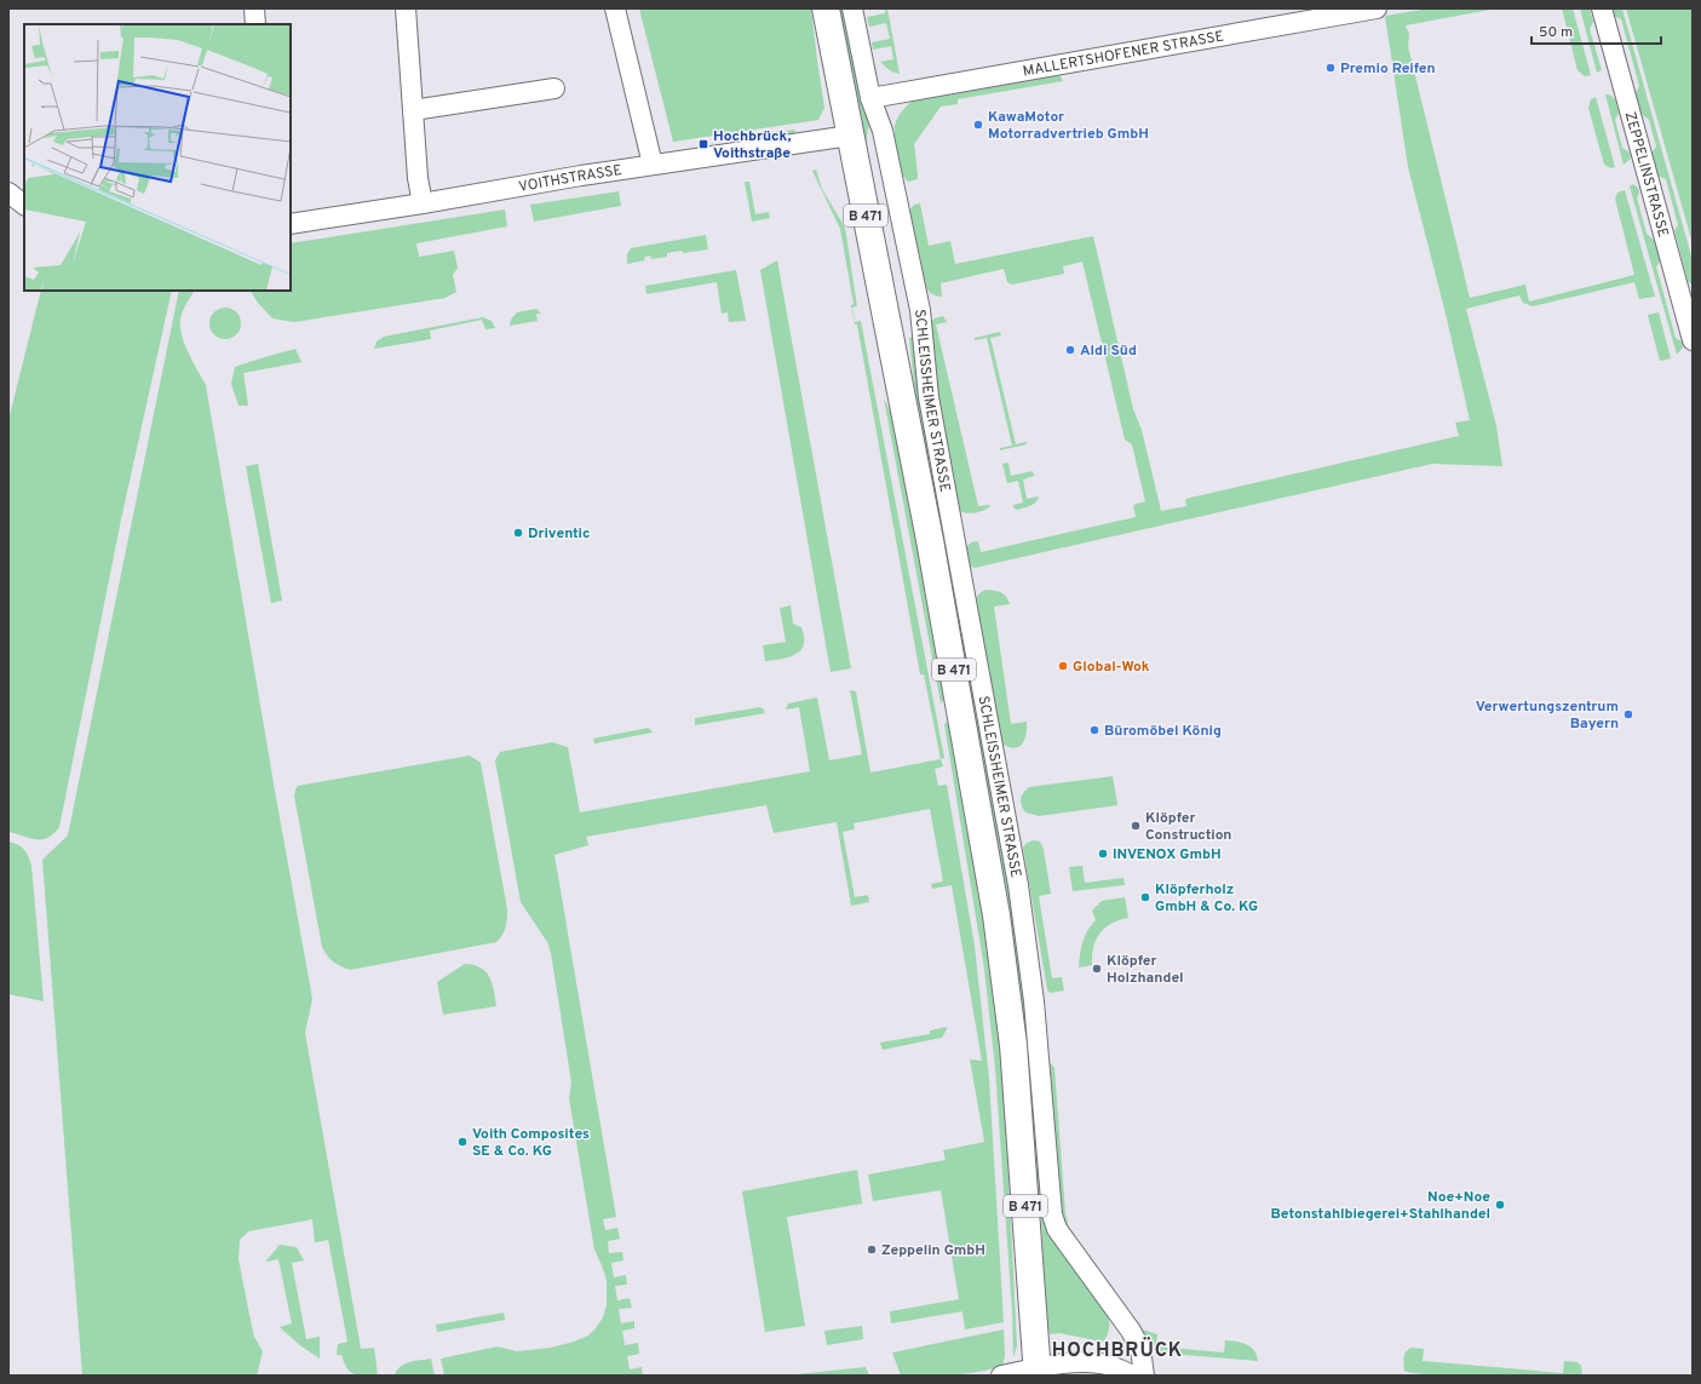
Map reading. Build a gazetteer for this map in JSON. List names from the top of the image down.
{
  "streets": {
    "main road": ["B 471", "SCHLEISSHEIMER STRASSE"],
    "street": ["MALLERTSHOFENER STRASSE", "ZEPPELINSTRASSE", "VOITHSTRASSE"]
  },
  "crossings": [
    ["MALLERTSHOFENER STRASSE", "SCHLEISSHEIMER STRASSE"],
    ["VOITHSTRASSE", "SCHLEISSHEIMER STRASSE"]
  ],
  "districts": ["HOCHBRÜCK"],
  "places": {
    "other": [
      "Premio Reifen",
      "KawaMotor Motorradvertrieb GmbH",
      "Aldi Süd",
      "Driventic",
      "Global-Wok",
      "Verwertungszentrum Bayern",
      "Büromöbel König",
      "Klöpfer Construction",
      "INVENOX GmbH",
      "Klöpferholz GmbH & Co. KG",
      "Klöpfer Holzhandel",
      "Voith Composites SE & Co. KG",
      "Noe+Noe Betonstahlbiegerei+Stahlhandel",
      "Zeppelin GmbH"
    ],
    "transit": ["Hochbrück, Voithstraße"]
  },
  "scale_bar": "50 m"
}
